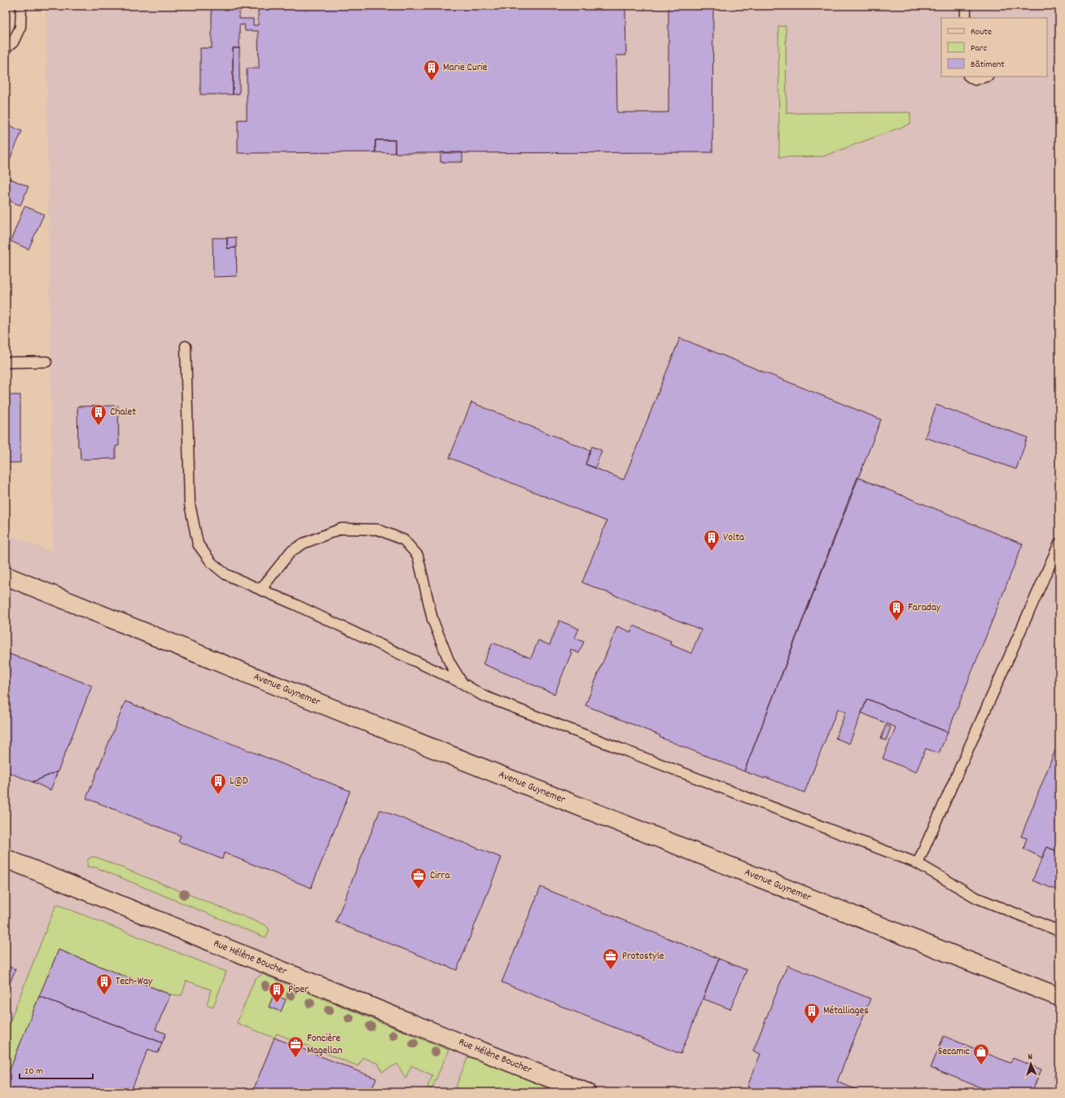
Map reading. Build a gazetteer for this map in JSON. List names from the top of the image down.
{
  "streets": {
    "street": ["Avenue Guynemer", "Rue Hélène Boucher"]
  },
  "places": {
    "building": [
      "Marie Curie",
      "Chalet",
      "Volta",
      "Faraday",
      "L@D",
      "Tech-Way",
      "Piper",
      "Métalliages"
    ],
    "office": ["Cirra", "Protostyle", "Foncière Magellan"],
    "shop": ["Secamic"]
  },
  "legend": ["Route", "Parc", "Bâtiment"],
  "scale_bar": "20 m",
  "north": "top"
}
